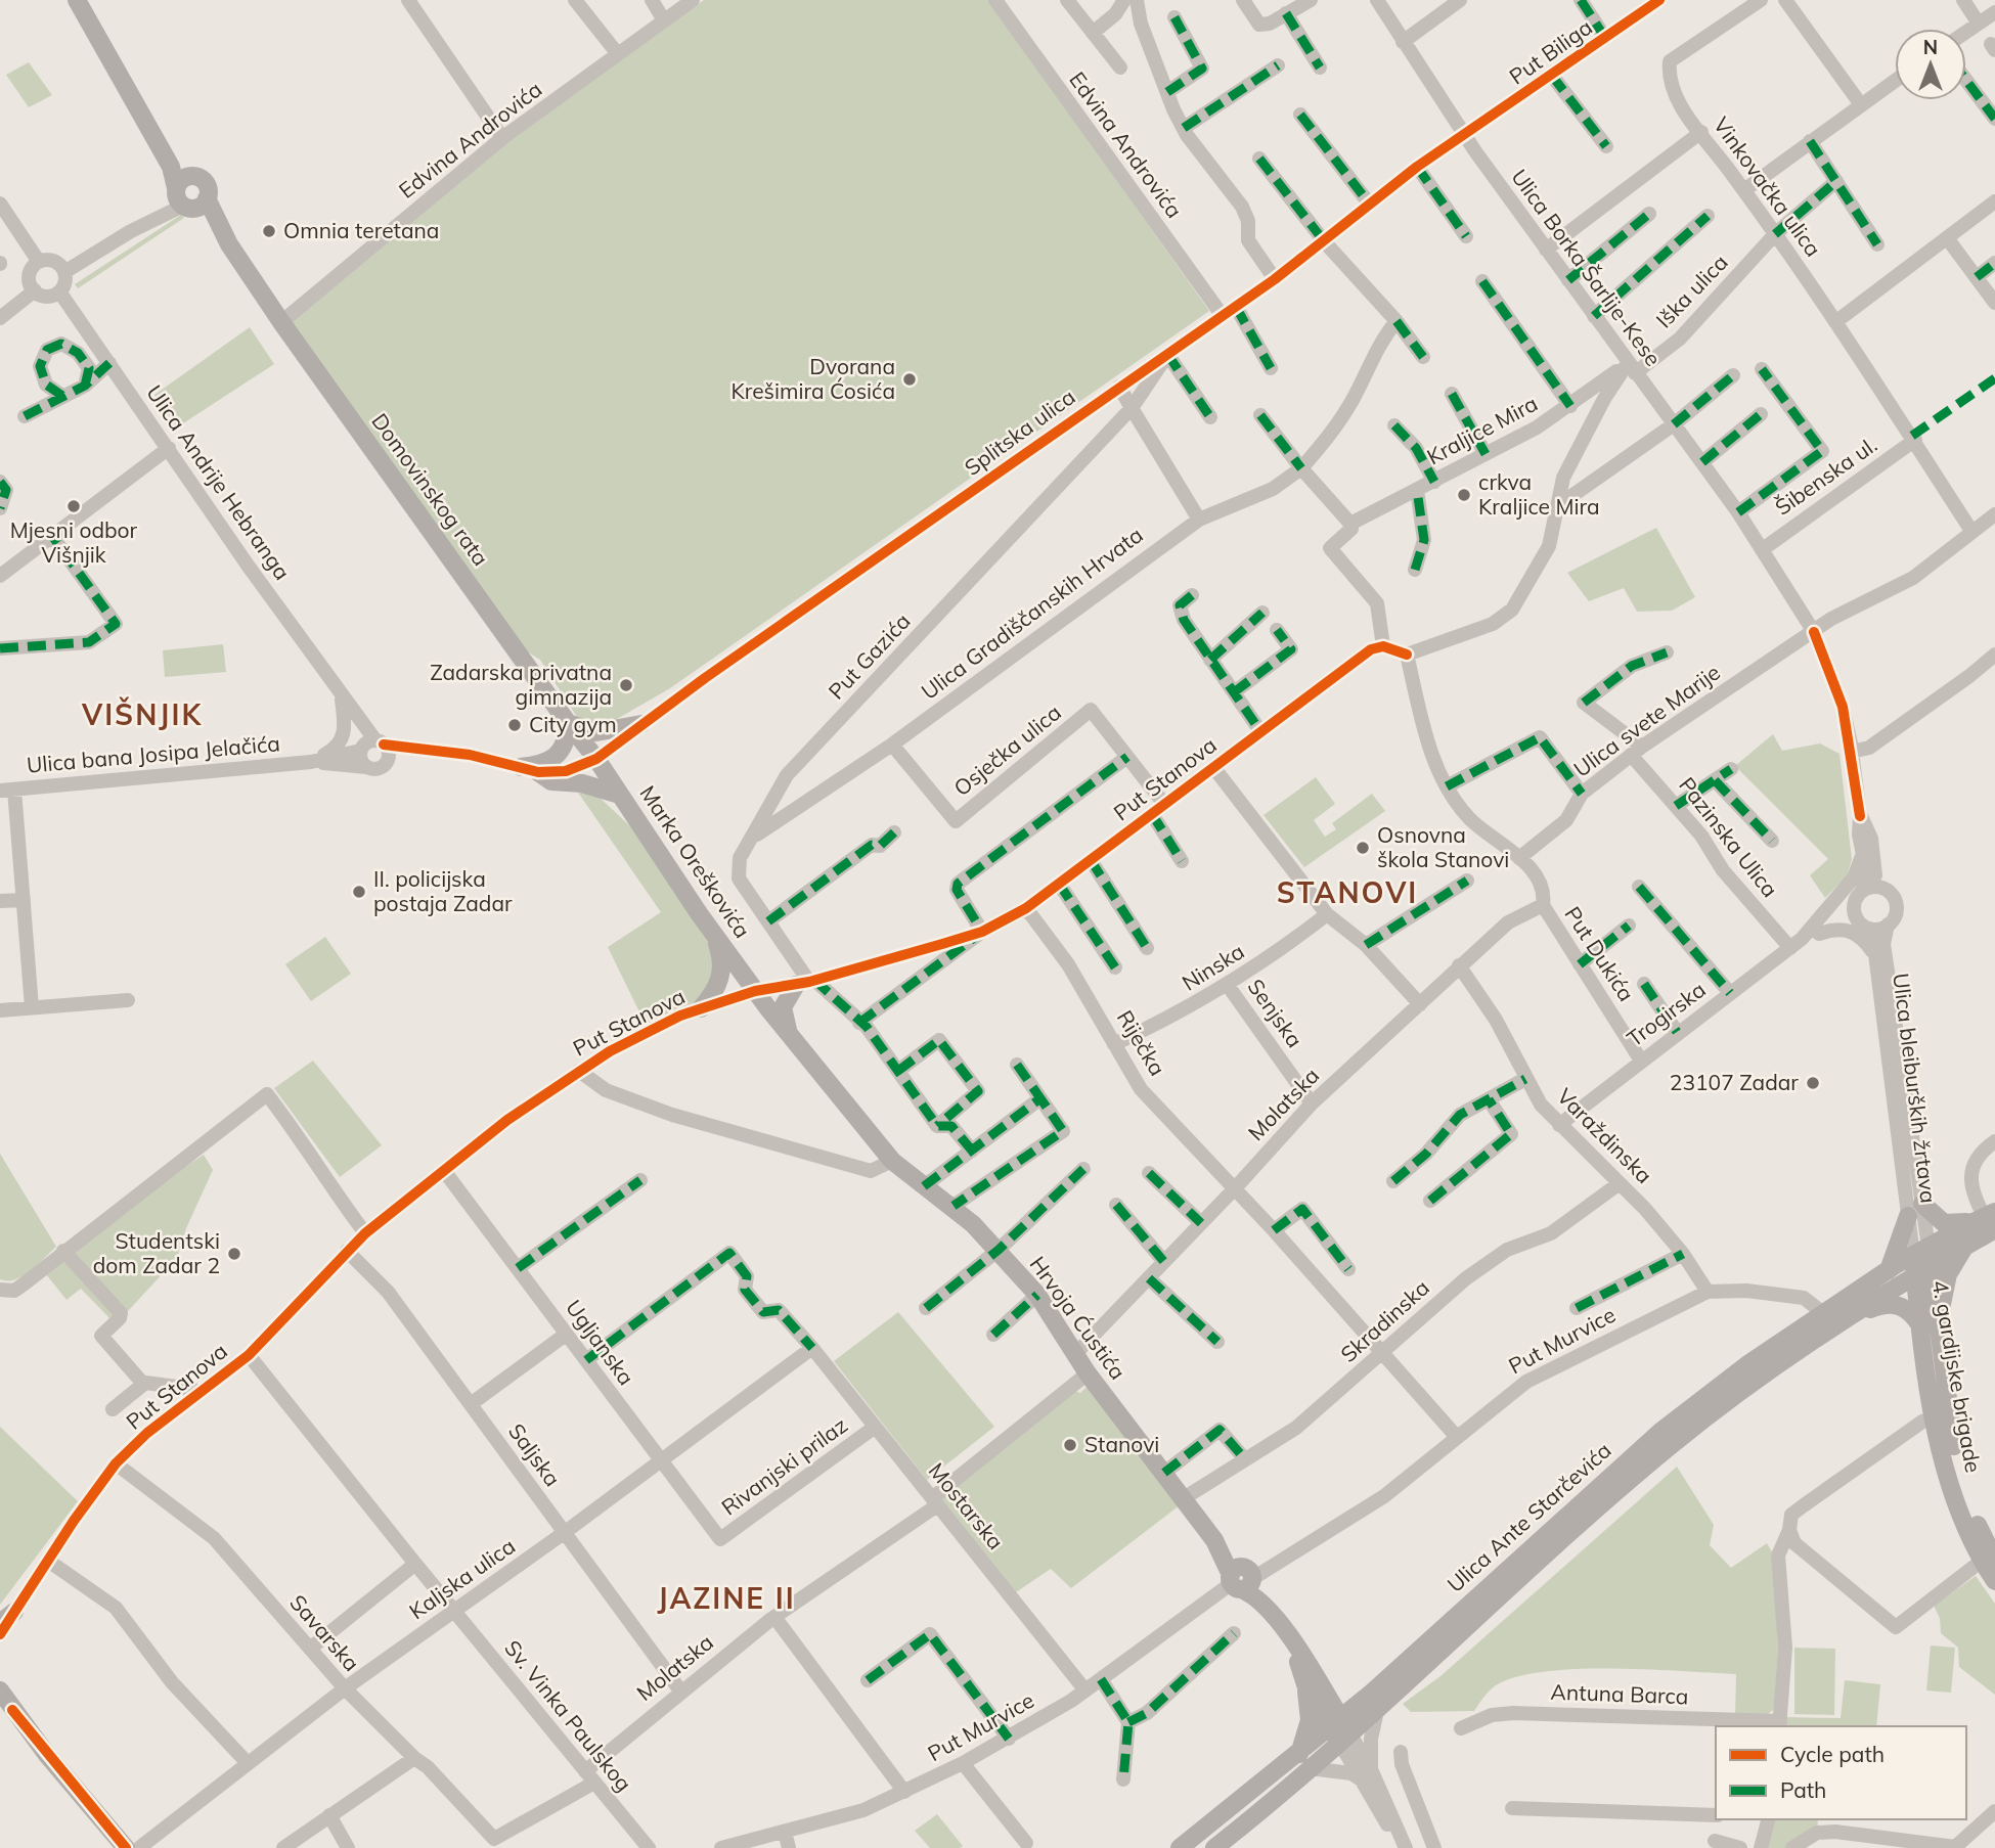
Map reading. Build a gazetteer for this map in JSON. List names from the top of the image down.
{
  "streets": {
    "main road": [
      "Domovinskog rata",
      "Marka Oreškovića",
      "Hrvoja Ćustića",
      "4. gardijske brigade",
      "Ulica Ante Starčevića"
    ],
    "street": [
      "Put Biliga",
      "Edvina Androvića",
      "Vinkovačka ulica",
      "Ulica Borka Šarlije-Kese",
      "Iška ulica",
      "Kraljice Mira",
      "Splitska ulica",
      "Šibenska ul.",
      "Ulica Andrije Hebranga",
      "Ulica Gradiščanskih Hrvata",
      "Put Gazića",
      "Ulica svete Marije",
      "Osječka ulica",
      "Ulica bana Josipa Jelačića",
      "Put Stanova",
      "Pazinska Ulica",
      "Put Dukića",
      "Ninska",
      "Senjska",
      "Trogirska",
      "Riječka",
      "Ulica bleiburških žrtava",
      "Molatska",
      "Varaždinska",
      "Skradinska",
      "Put Murvice",
      "Ugljanska",
      "Saljska",
      "Rivanjski prilaz",
      "Mostarska",
      "Kaljska ulica",
      "Savarska",
      "Antuna Barca",
      "Sv. Vinka Paulskog"
    ]
  },
  "crossings": [
    ["Put Biliga", "Ulica Borka Šarlije-Kese"],
    ["Put Biliga", "Splitska ulica"],
    ["Edvina Androvića", "Splitska ulica"],
    ["Edvina Androvića", "Domovinskog rata"],
    ["Vinkovačka ulica", "Iška ulica"],
    ["Vinkovačka ulica", "Šibenska ul."],
    ["Vinkovačka ulica", "Ulica svete Marije"],
    ["Ulica Borka Šarlije-Kese", "Iška ulica"],
    ["Ulica Borka Šarlije-Kese", "Kraljice Mira"],
    ["Ulica Borka Šarlije-Kese", "Splitska ulica"],
    ["Ulica Borka Šarlije-Kese", "Šibenska ul."],
    ["Ulica Borka Šarlije-Kese", "Ulica svete Marije"],
    ["Iška ulica", "Kraljice Mira"],
    ["Splitska ulica", "Domovinskog rata"],
    ["Splitska ulica", "Put Gazića"],
    ["Splitska ulica", "Ulica bana Josipa Jelačića"],
    ["Splitska ulica", "Marka Oreškovića"],
    ["Ulica Andrije Hebranga", "Ulica bana Josipa Jelačića"],
    ["Domovinskog rata", "Ulica bana Josipa Jelačića"],
    ["Domovinskog rata", "Marka Oreškovića"],
    ["Ulica Gradiščanskih Hrvata", "Put Gazića"],
    ["Ulica Gradiščanskih Hrvata", "Osječka ulica"],
    ["Put Gazića", "Put Stanova"],
    ["Ulica svete Marije", "Pazinska Ulica"],
    ["Ulica svete Marije", "Put Dukića"],
    ["Osječka ulica", "Put Stanova"],
    ["Ulica bana Josipa Jelačića", "Marka Oreškovića"],
    ["Put Stanova", "Marka Oreškovića"],
    ["Put Stanova", "Riječka"],
    ["Put Stanova", "Ugljanska"],
    ["Put Stanova", "Saljska"],
    ["Put Stanova", "Savarska"],
    ["Put Stanova", "Sv. Vinka Paulskog"],
    ["Pazinska Ulica", "Trogirska"],
    ["Put Dukića", "Trogirska"],
    ["Put Dukića", "Molatska"],
    ["Ninska", "Senjska"],
    ["Ninska", "Riječka"],
    ["Senjska", "Molatska"],
    ["Trogirska", "Varaždinska"],
    ["Riječka", "Molatska"],
    ["Riječka", "Skradinska"],
    ["Riječka", "Put Murvice"],
    ["Ulica bleiburških žrtava", "4. gardijske brigade"],
    ["Ulica bleiburških žrtava", "Ulica Ante Starčevića"],
    ["Molatska", "Varaždinska"],
    ["Molatska", "Hrvoja Ćustića"],
    ["Molatska", "Saljska"],
    ["Molatska", "Mostarska"],
    ["Molatska", "Savarska"],
    ["Molatska", "Sv. Vinka Paulskog"],
    ["Varaždinska", "Skradinska"],
    ["Varaždinska", "Put Murvice"],
    ["Hrvoja Ćustića", "Skradinska"],
    ["Hrvoja Ćustića", "Put Murvice"],
    ["Hrvoja Ćustića", "Ulica Ante Starčevića"],
    ["Put Murvice", "Mostarska"],
    ["Put Murvice", "Ulica Ante Starčevića"],
    ["Ugljanska", "Rivanjski prilaz"],
    ["Ugljanska", "Mostarska"],
    ["Ugljanska", "Kaljska ulica"],
    ["4. gardijske brigade", "Ulica Ante Starčevića"],
    ["Saljska", "Kaljska ulica"],
    ["Rivanjski prilaz", "Mostarska"],
    ["Mostarska", "Kaljska ulica"],
    ["Kaljska ulica", "Savarska"],
    ["Kaljska ulica", "Sv. Vinka Paulskog"]
  ],
  "districts": ["VIŠNJIK", "STANOVI", "JAZINE II"],
  "places": [
    "Omnia teretana",
    "Dvorana Krešimira Ćosića",
    "crkva Kraljice Mira",
    "Mjesni odbor Višnjik",
    "Zadarska privatna gimnazija",
    "City gym",
    "Osnovna škola Stanovi",
    "II. policijska postaja Zadar",
    "23107 Zadar",
    "Studentski dom Zadar 2",
    "Stanovi"
  ],
  "legend": ["Cycle path", "Path"],
  "north": "top"
}
